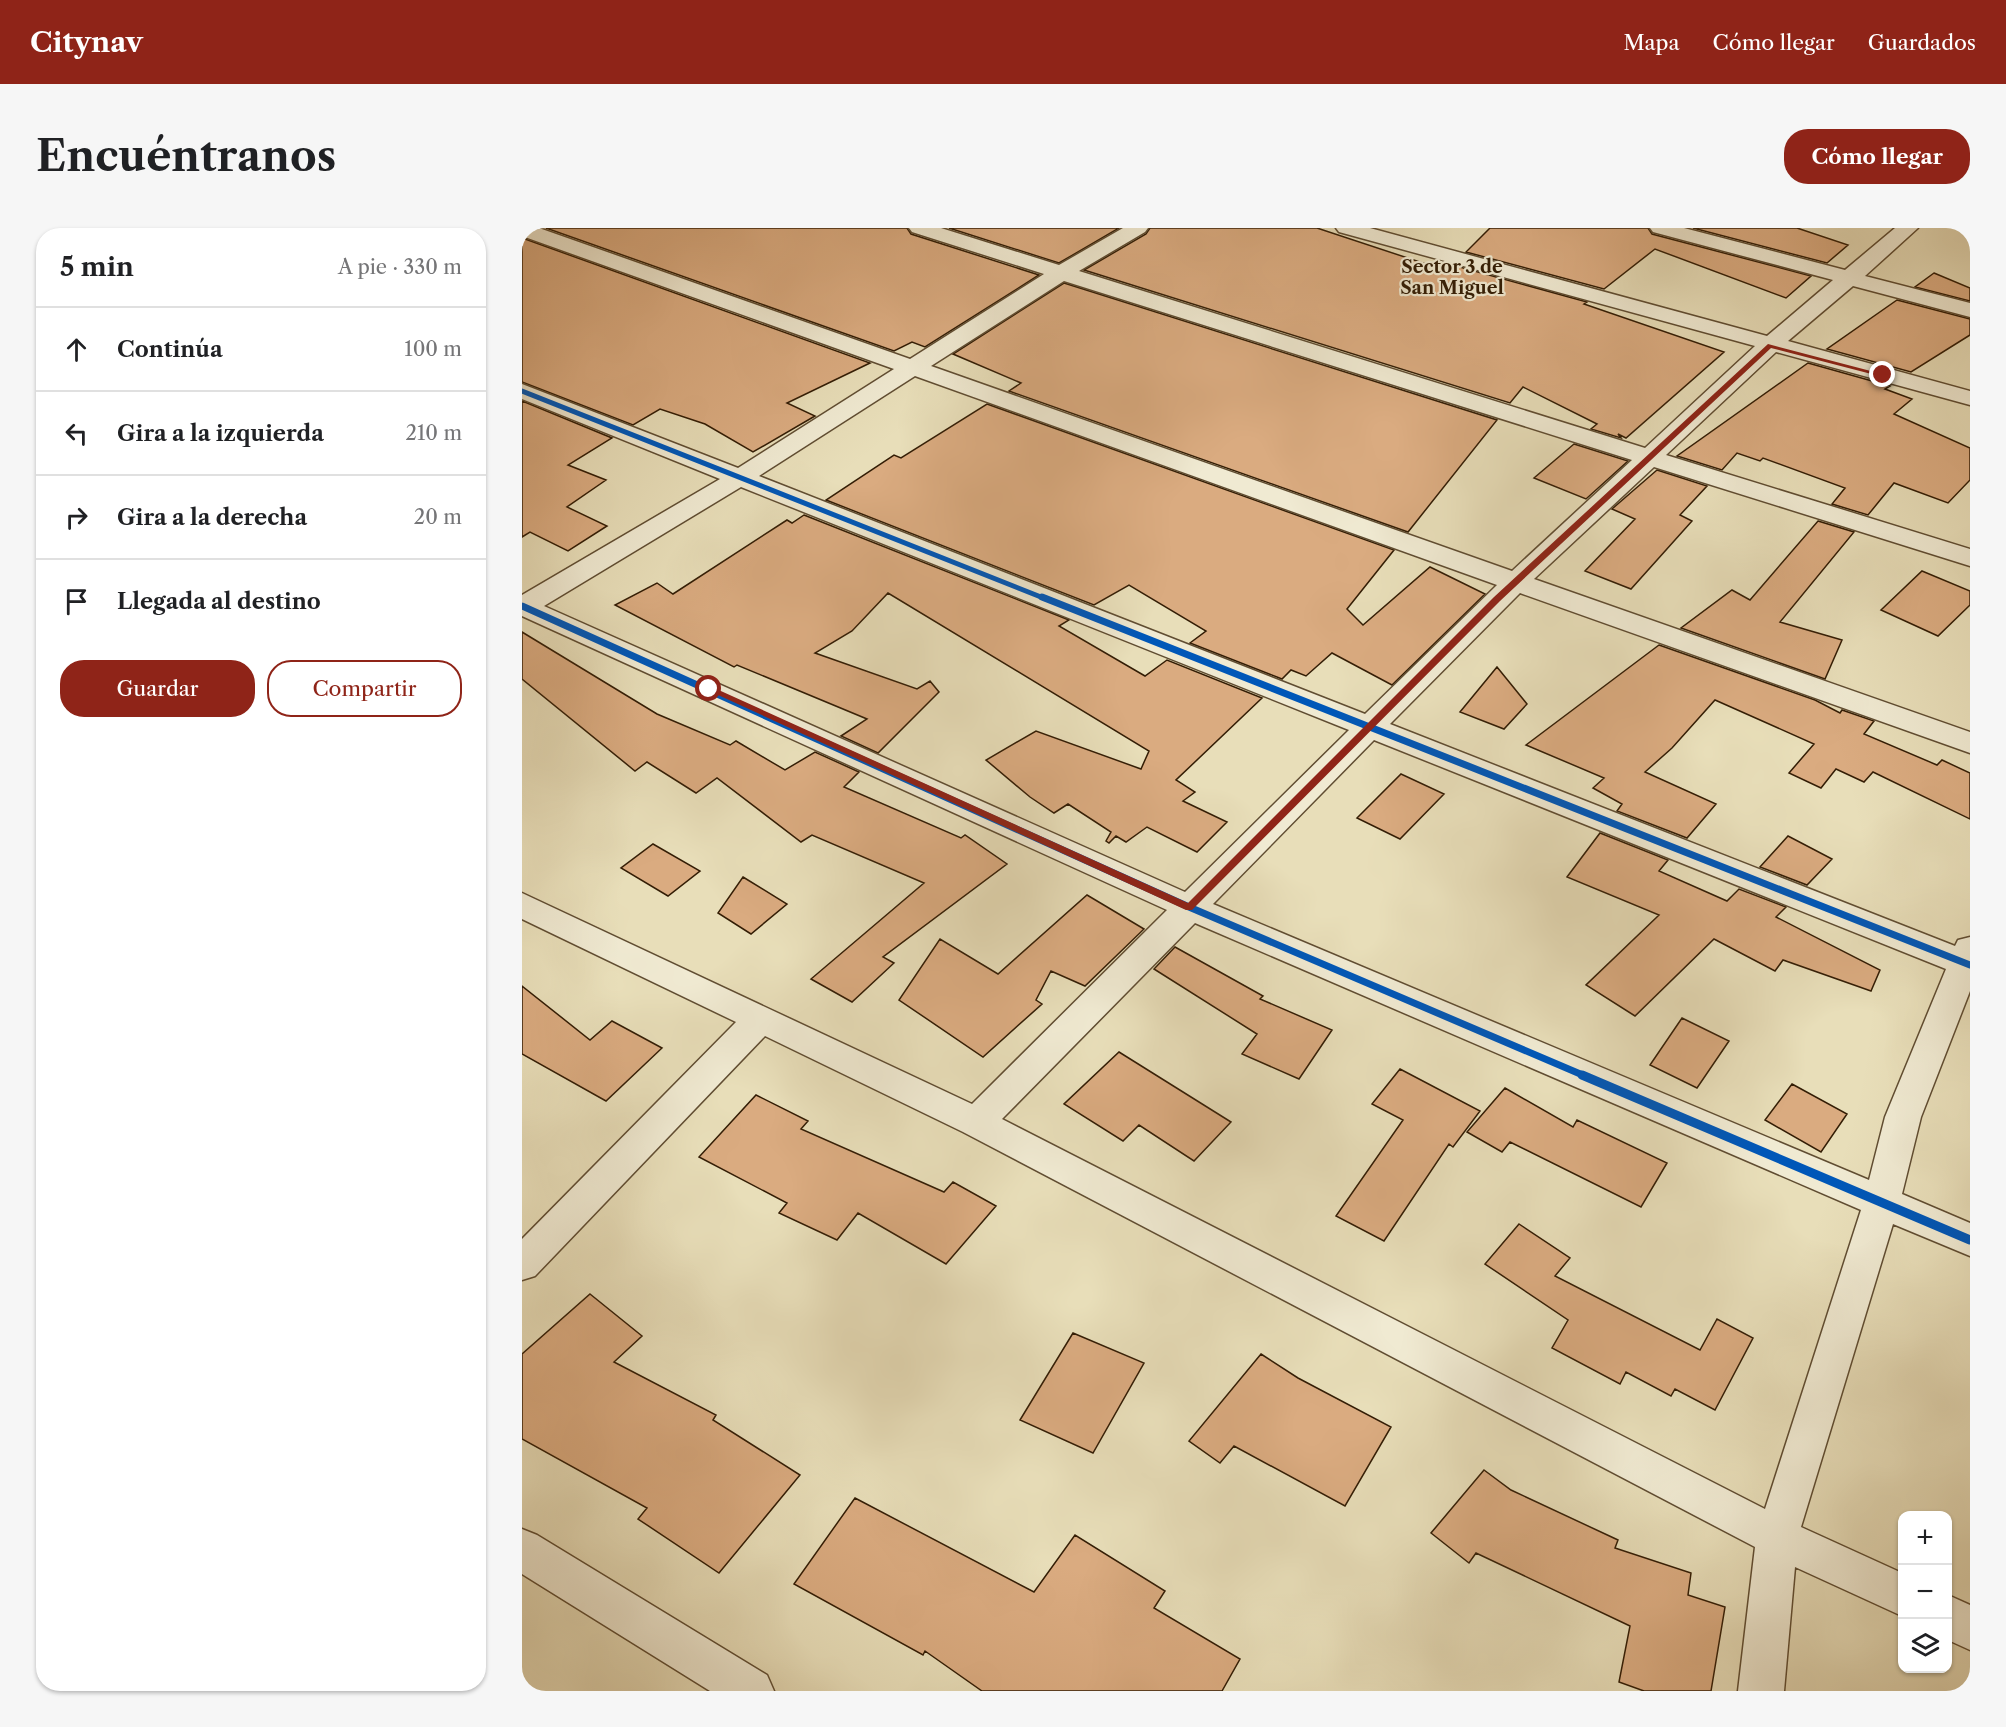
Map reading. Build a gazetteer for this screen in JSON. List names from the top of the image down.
{
  "districts": ["Sector 3 de San Miguel"],
  "page": {
    "header": "Citynav",
    "nav": ["Mapa", "Cómo llegar", "Guardados"],
    "buttons": [
      "Cómo llegar",
      ["Guardar", "Compartir"]
    ],
    "title": "Encuéntranos",
    "heading": ["5 min", "A pie · 330 m"],
    "list": [
      ["Continúa", "100 m"],
      ["Gira a la izquierda", "210 m"],
      ["Gira a la derecha", "20 m"],
      "Llegada al destino"
    ],
    "map_buttons": ["+", "−"]
  }
}
